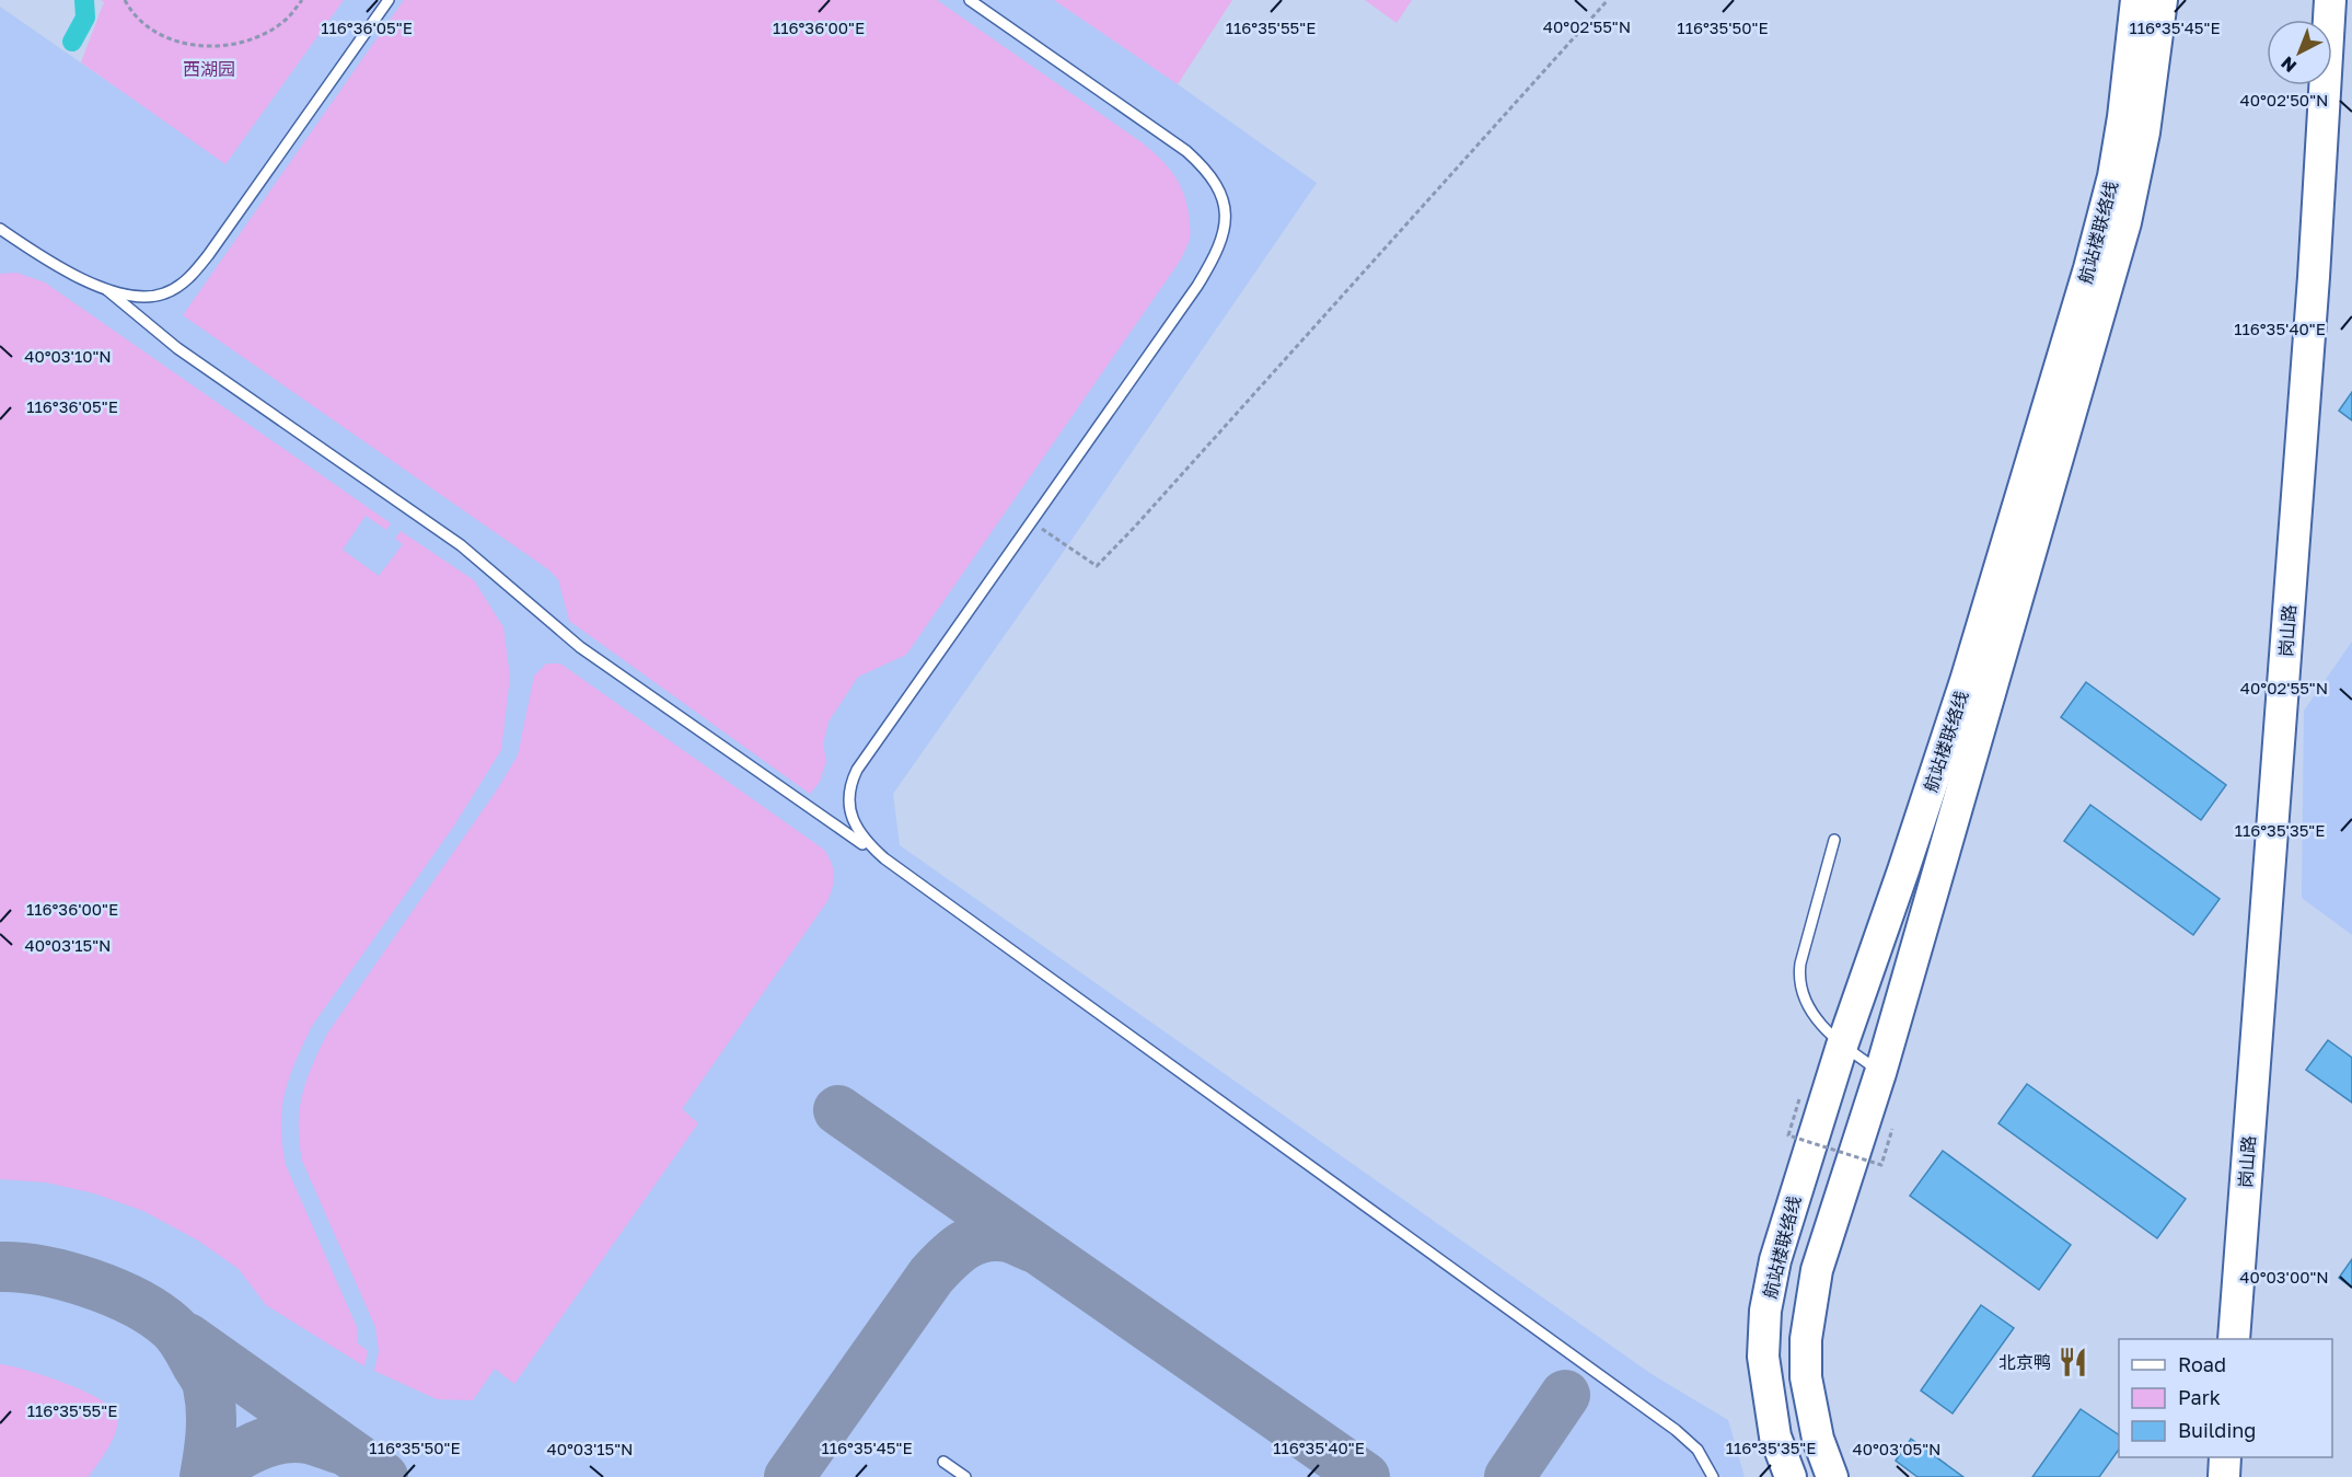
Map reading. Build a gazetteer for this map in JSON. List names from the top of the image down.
{
  "streets": {
    "main road": ["航站楼联络线", "岗山路"]
  },
  "parks": ["西湖园"],
  "places": {
    "restaurant": ["北京鸭"]
  },
  "legend": ["Road", "Park", "Building"],
  "north": "bottom left",
  "coordinates": [
    "40°02'55\"N",
    "116°36'05\"E",
    "116°36'00\"E",
    "116°35'45\"E",
    "116°35'55\"E",
    "116°35'50\"E",
    "40°02'50\"N",
    "116°35'40\"E",
    "40°03'10\"N",
    "116°35'35\"E",
    "40°03'15\"N",
    "40°03'00\"N",
    "40°03'05\"N"
  ]
}
